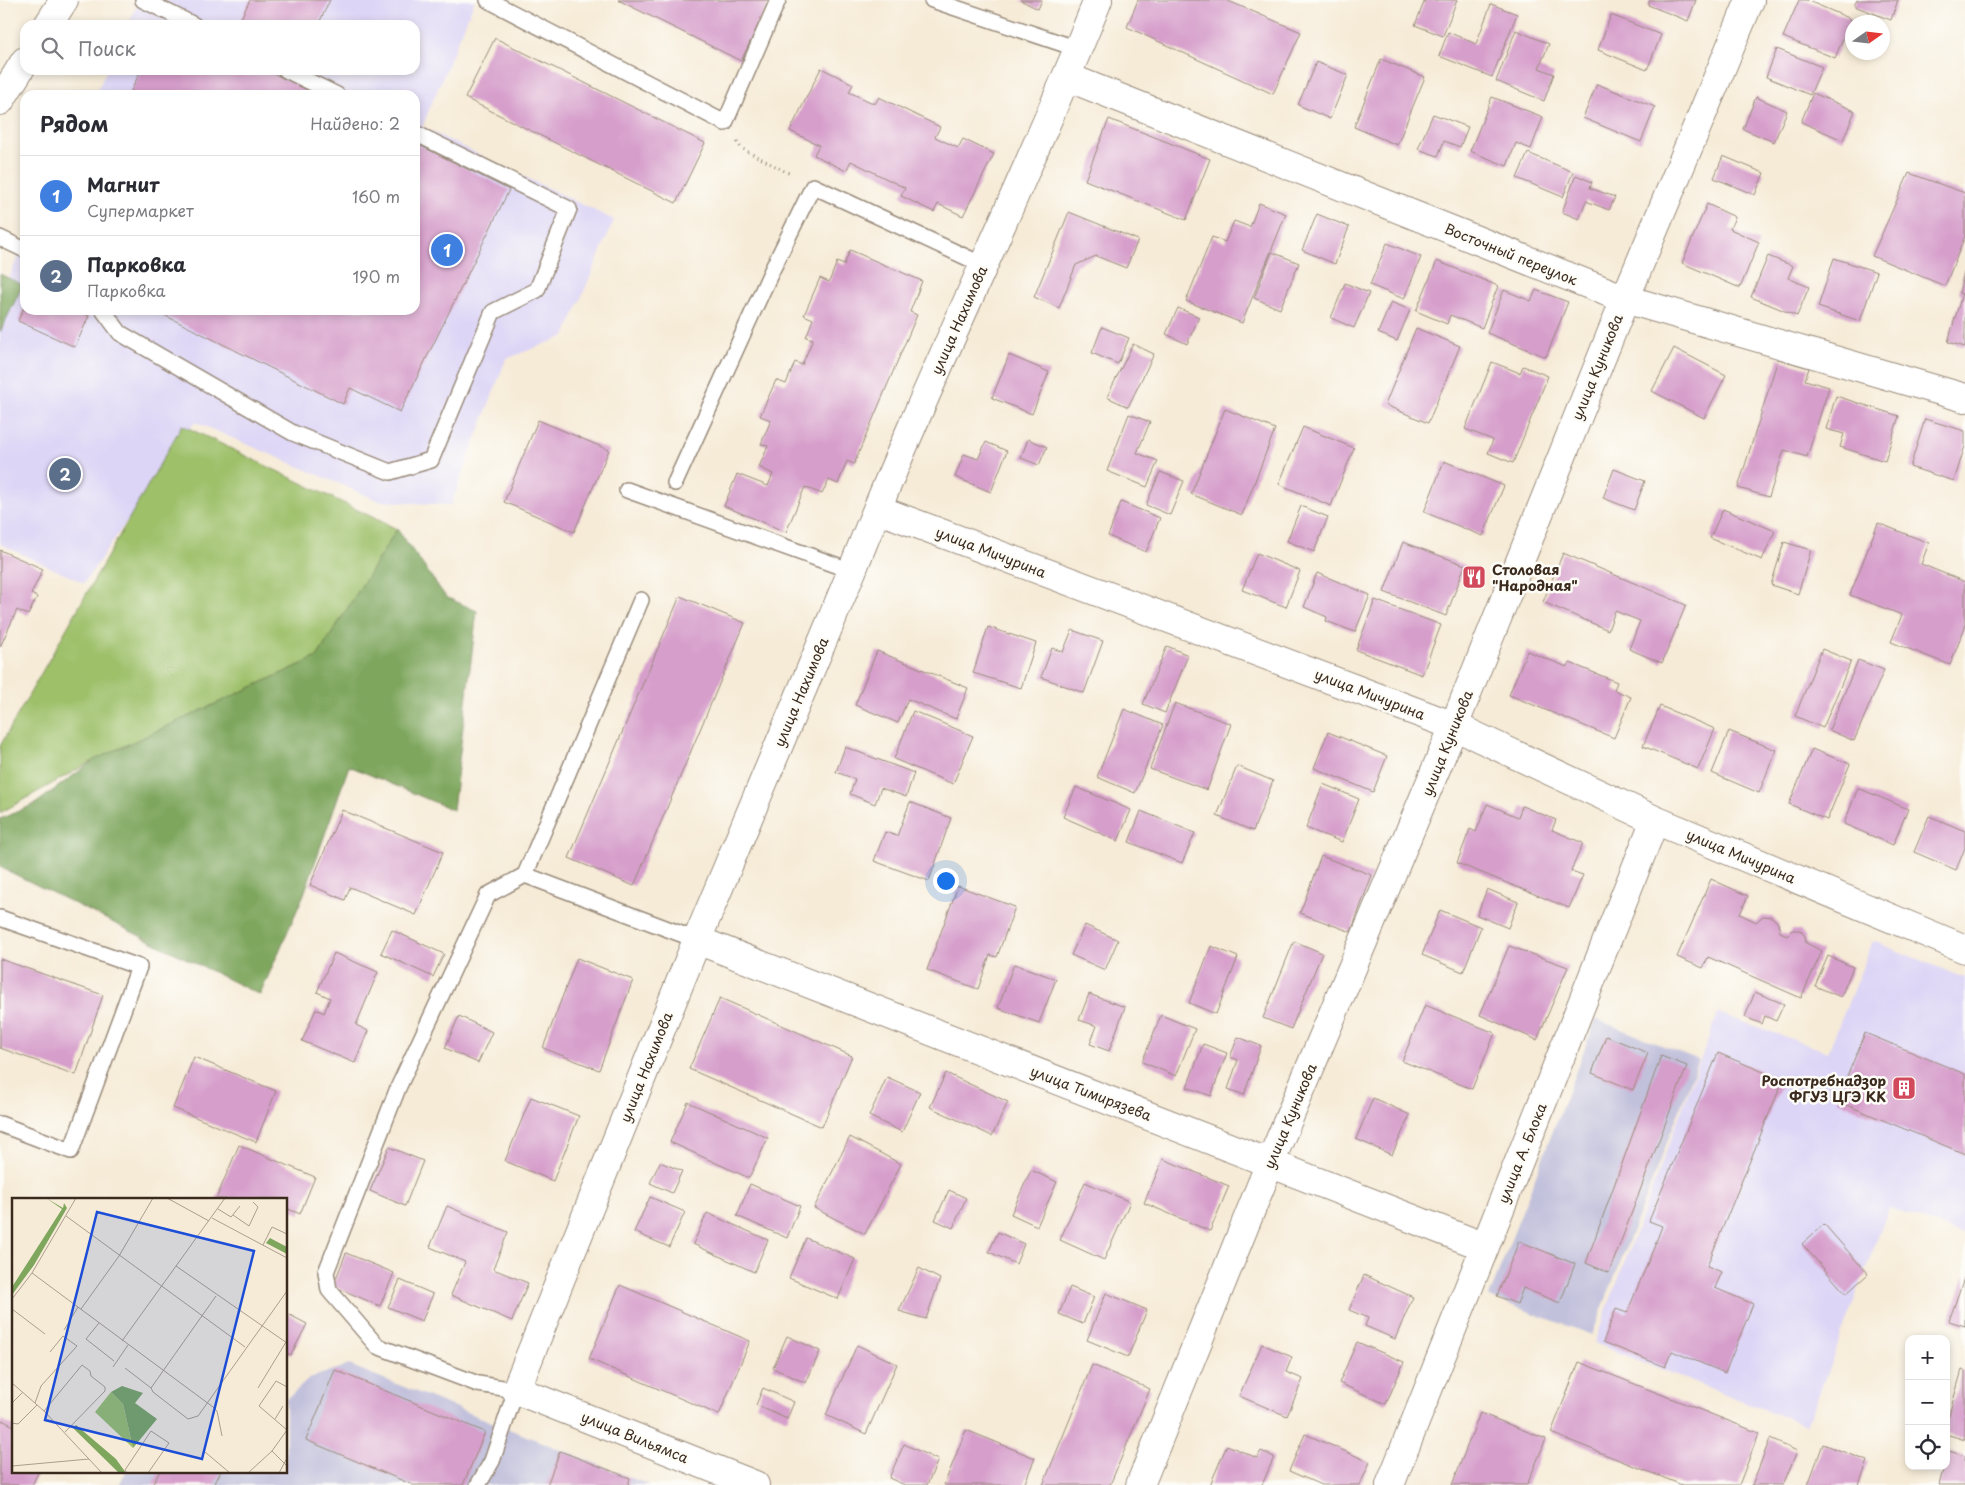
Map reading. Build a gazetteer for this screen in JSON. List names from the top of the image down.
{
  "streets": {
    "street": [
      "Восточный переулок",
      "улица Нахимова",
      "улица Куникова",
      "улица Мичурина",
      "улица Тимирязева",
      "улица А. Блока",
      "улица Вильямса"
    ]
  },
  "crossings": [
    ["Восточный переулок", "улица Нахимова"],
    ["Восточный переулок", "улица Куникова"],
    ["улица Нахимова", "улица Мичурина"],
    ["улица Нахимова", "улица Тимирязева"],
    ["улица Нахимова", "улица Вильямса"],
    ["улица Куникова", "улица Мичурина"],
    ["улица Куникова", "улица Тимирязева"],
    ["улица Мичурина", "улица А. Блока"],
    ["улица Тимирязева", "улица А. Блока"]
  ],
  "places": {
    "restaurant": ["Столовая \"Народная\""],
    "building": ["Роспотребнадзор ФГУЗ ЦГЭ КК"]
  },
  "north": "right",
  "page": {
    "search": "Поиск",
    "heading": ["Рядом", "Найдено: 2"],
    "list": [
      {
        "mark": "1",
        "name": "Магнит",
        "note": "Супермаркет",
        "value": "160 m"
      },
      {
        "mark": "2",
        "name": "Парковка",
        "note": "Парковка",
        "value": "190 m"
      }
    ],
    "pins": ["1", "2"],
    "map_buttons": ["+", "−"]
  }
}
